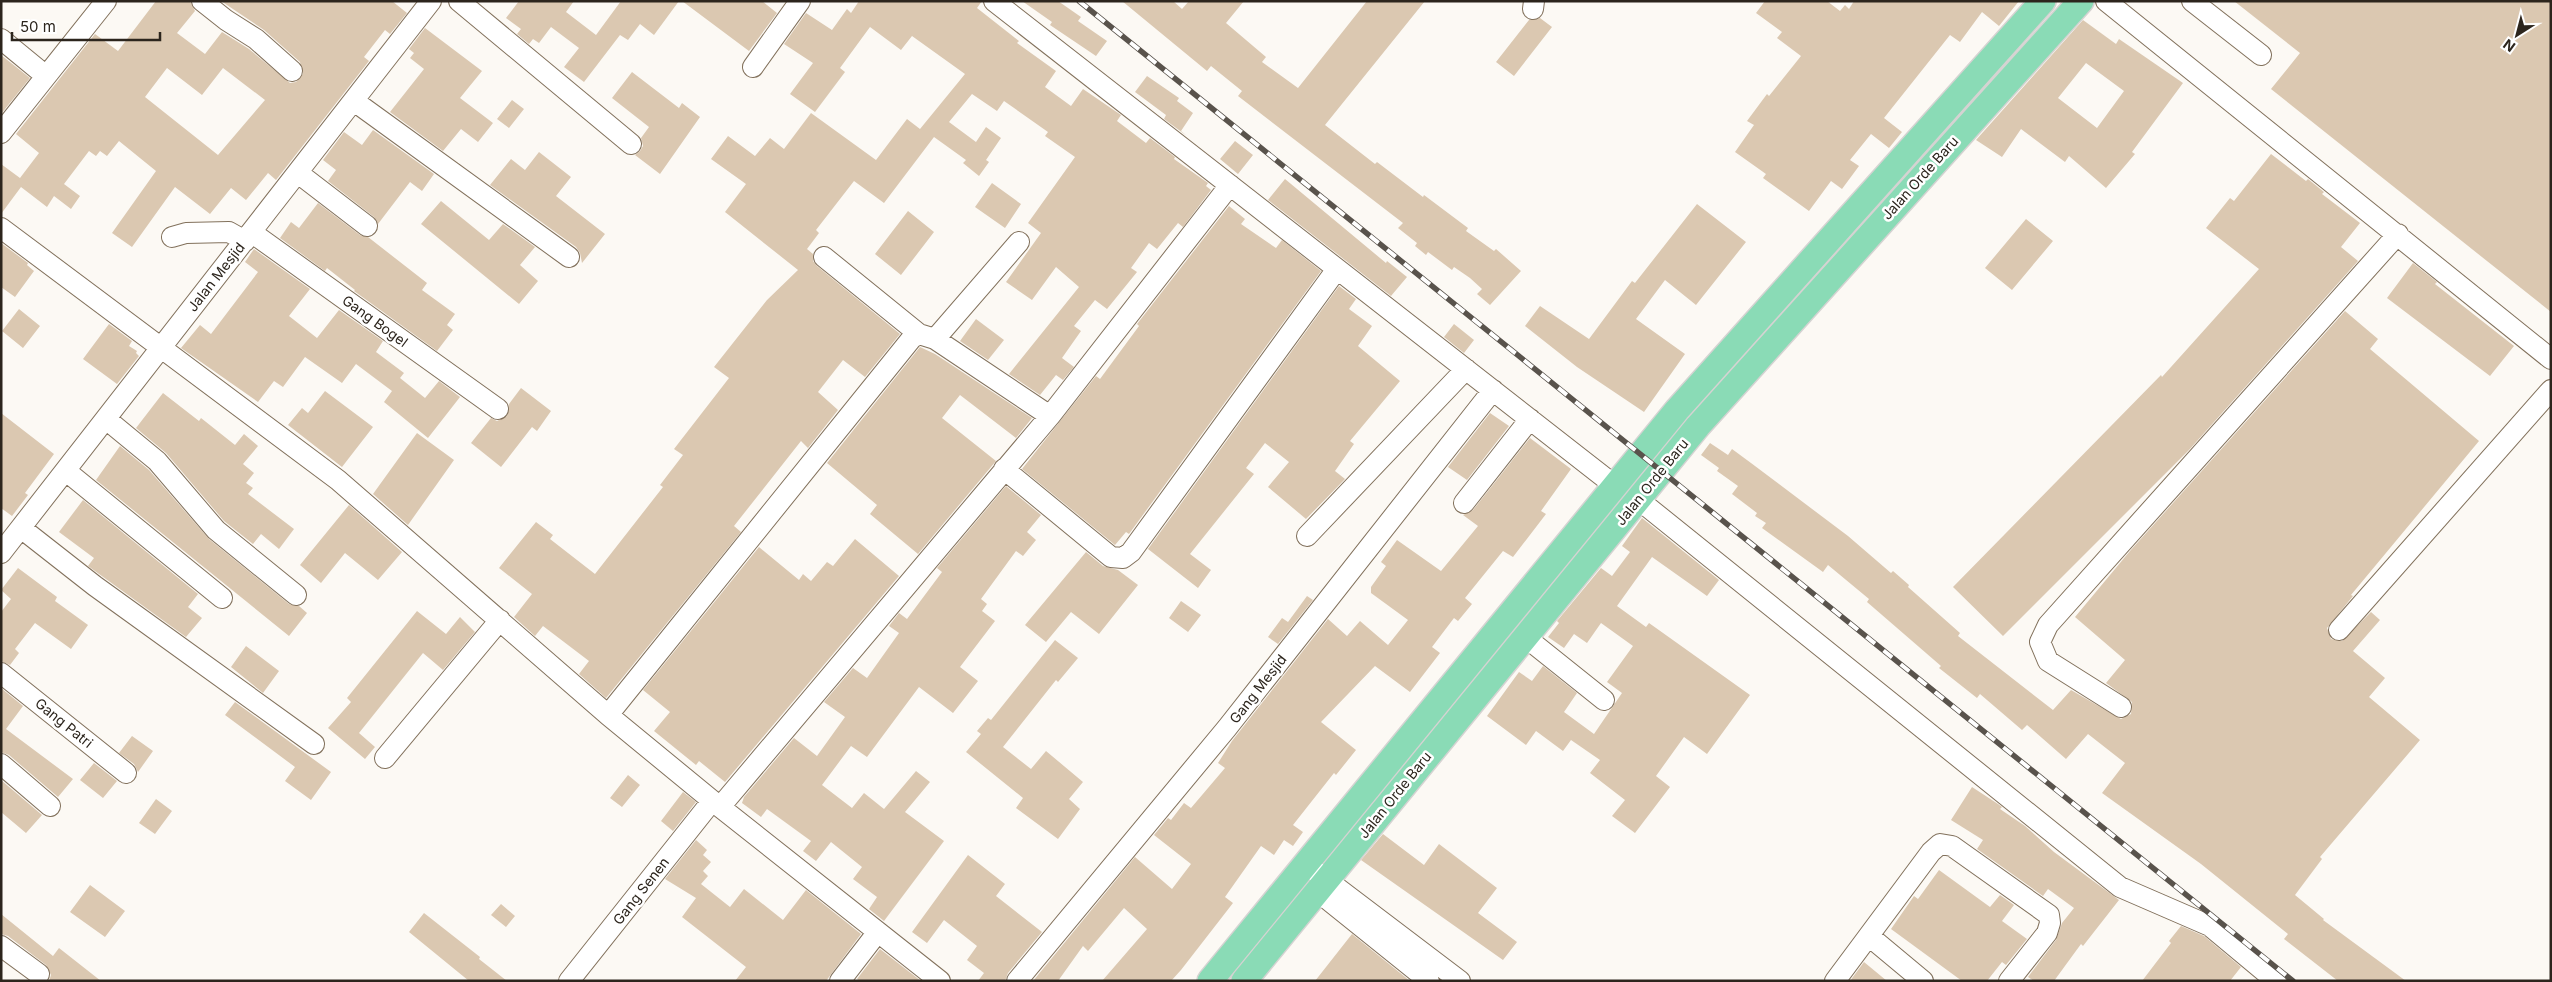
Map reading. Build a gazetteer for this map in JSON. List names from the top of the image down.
{
  "streets": {
    "main road": ["Jalan Orde Baru"],
    "street": [
      "Jalan Mesjid",
      "Gang Bogel",
      "Gang Mesjid",
      "Gang Patri",
      "Gang Senen"
    ]
  },
  "crossings": [
    ["Jalan Mesjid", "Gang Bogel"]
  ],
  "scale_bar": "50 m",
  "north": "bottom left"
}
